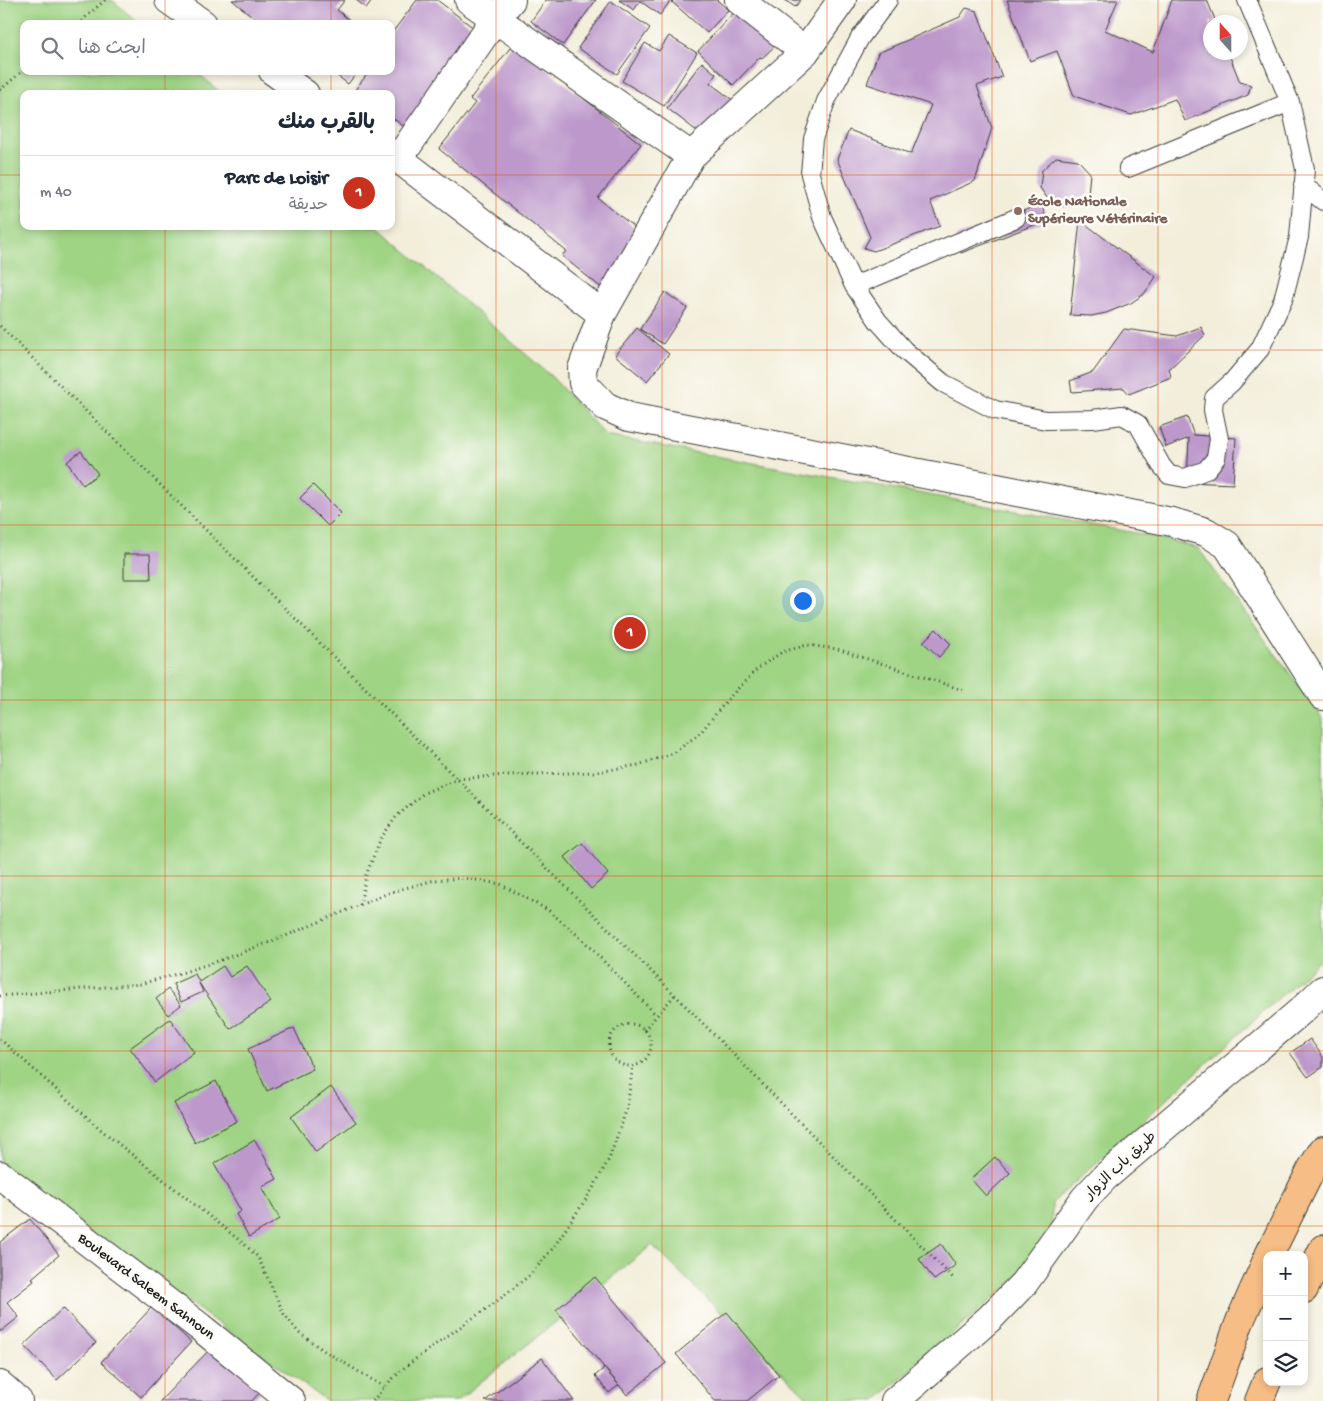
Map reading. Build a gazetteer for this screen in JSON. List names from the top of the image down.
{
  "streets": {
    "street": ["طريق باب الزوار", "Boulevard Saleem Sahnoun"]
  },
  "places": ["École Nationale Supérieure Vétérinaire"],
  "north": "top",
  "page": {
    "search": "ابحث هنا",
    "heading": "بالقرب منك",
    "list": [
      {
        "mark": "1",
        "name": "Parc de Loisir",
        "note": "حديقة",
        "value": "40 m"
      }
    ],
    "pins": "1",
    "map_buttons": ["+", "−"]
  }
}
